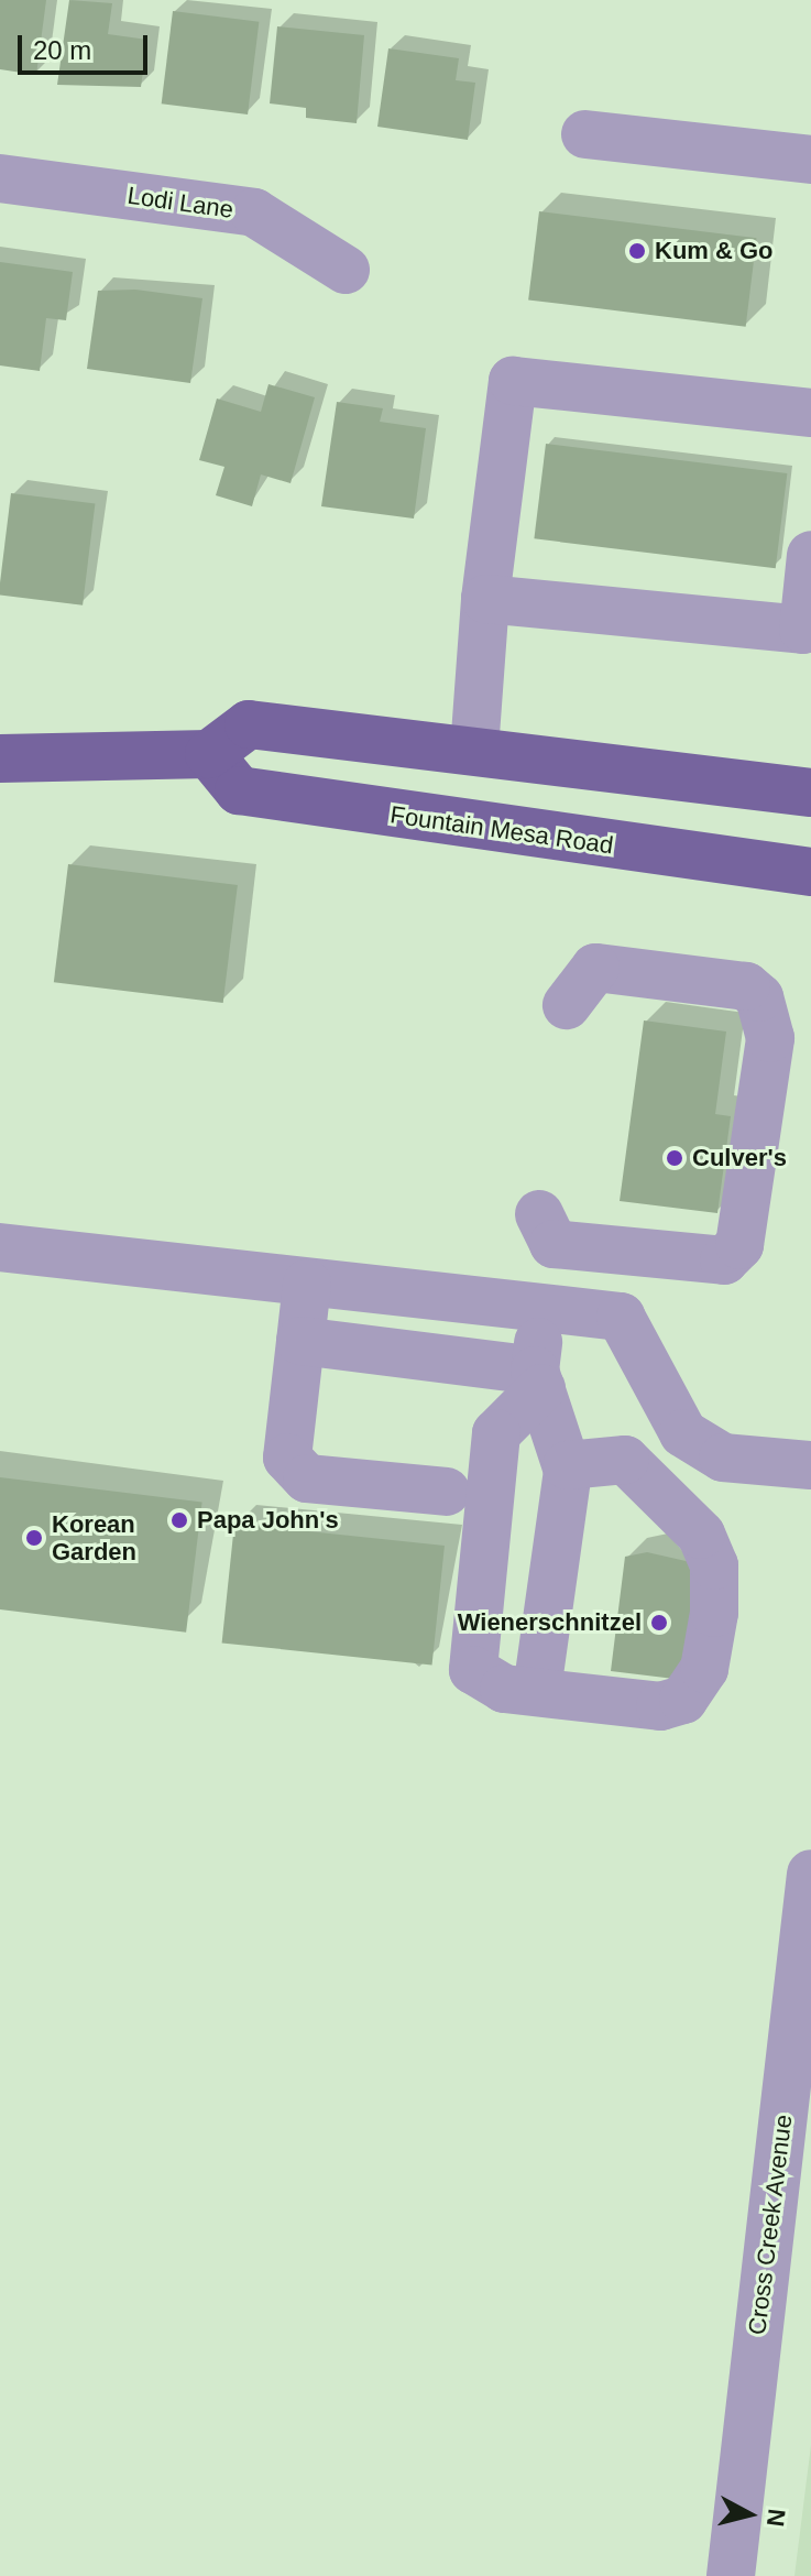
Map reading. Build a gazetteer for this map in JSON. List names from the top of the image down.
{
  "streets": {
    "main road": ["Fountain Mesa Road"],
    "street": ["Lodi Lane", "Cross Creek Avenue"]
  },
  "places": [
    "Kum & Go",
    "Culver's",
    "Papa John's",
    "Korean Garden",
    "Wienerschnitzel"
  ],
  "scale_bar": "20 m",
  "north": "right"
}
